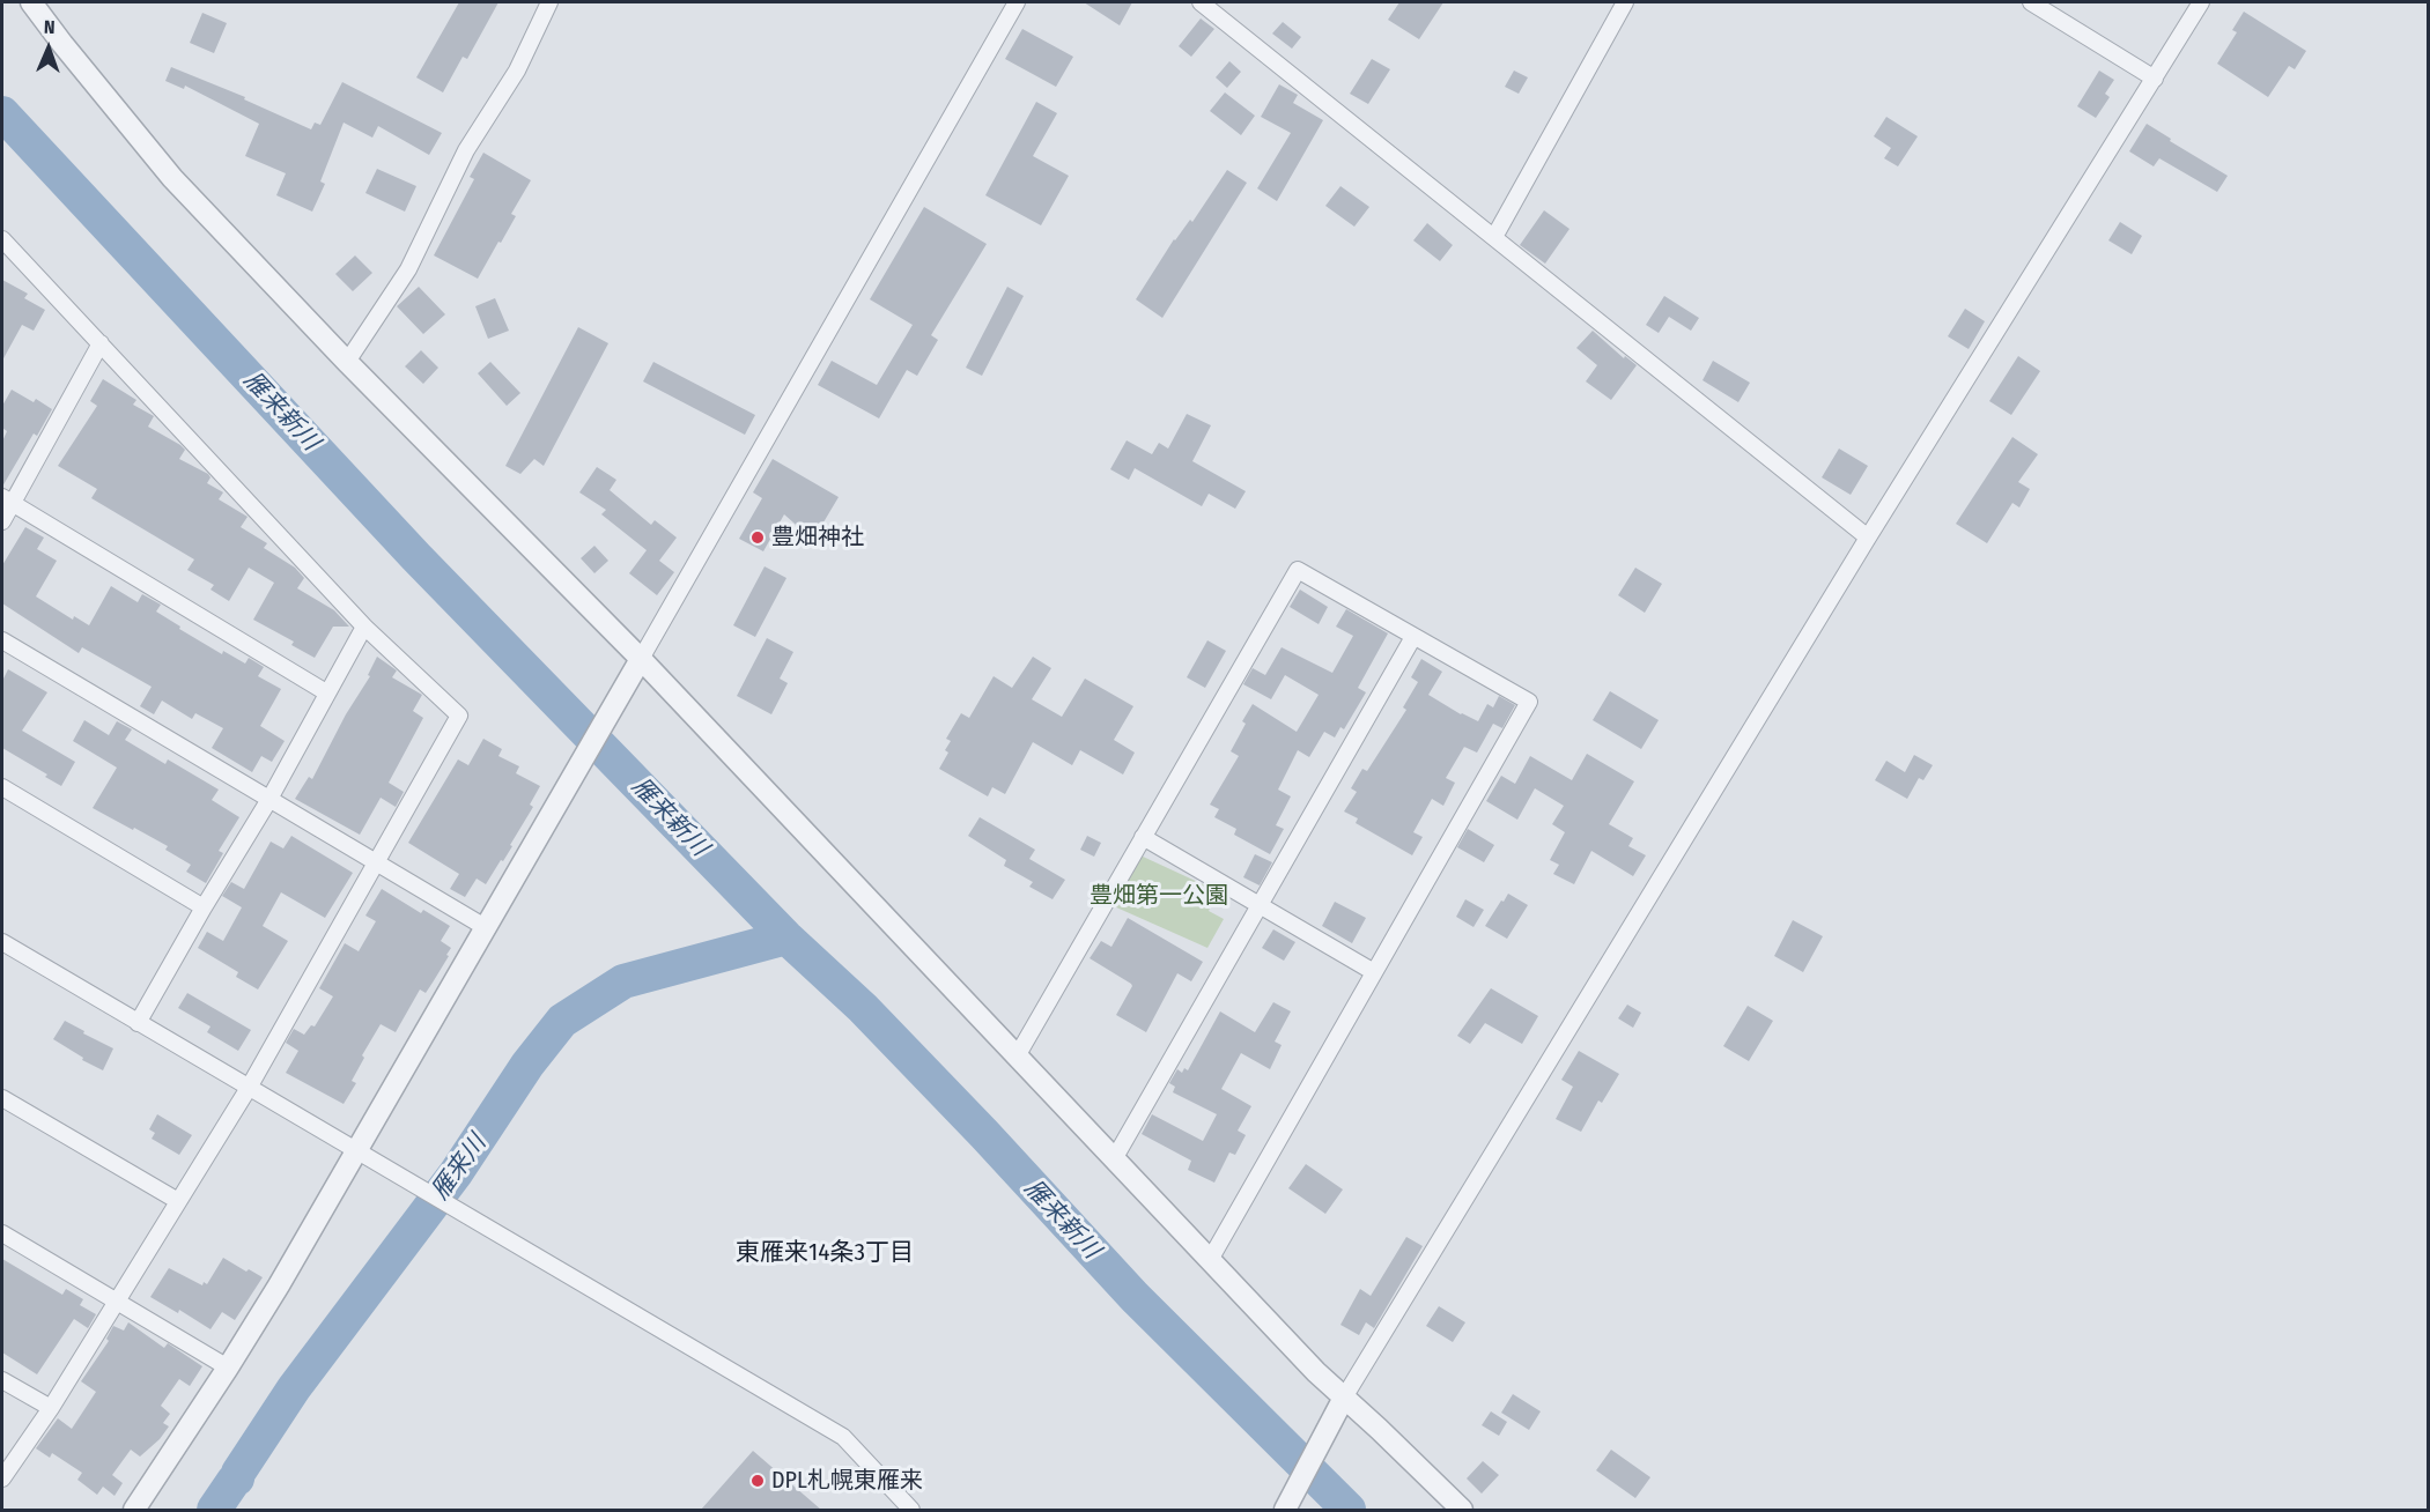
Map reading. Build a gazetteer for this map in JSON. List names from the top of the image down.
{
  "districts": ["東雁来14条3丁目"],
  "water": ["雁来新川", "雁来川"],
  "parks": ["豊畑第一公園"],
  "places": ["豊畑神社", "DPL札幌東雁来"],
  "north": "top"
}
